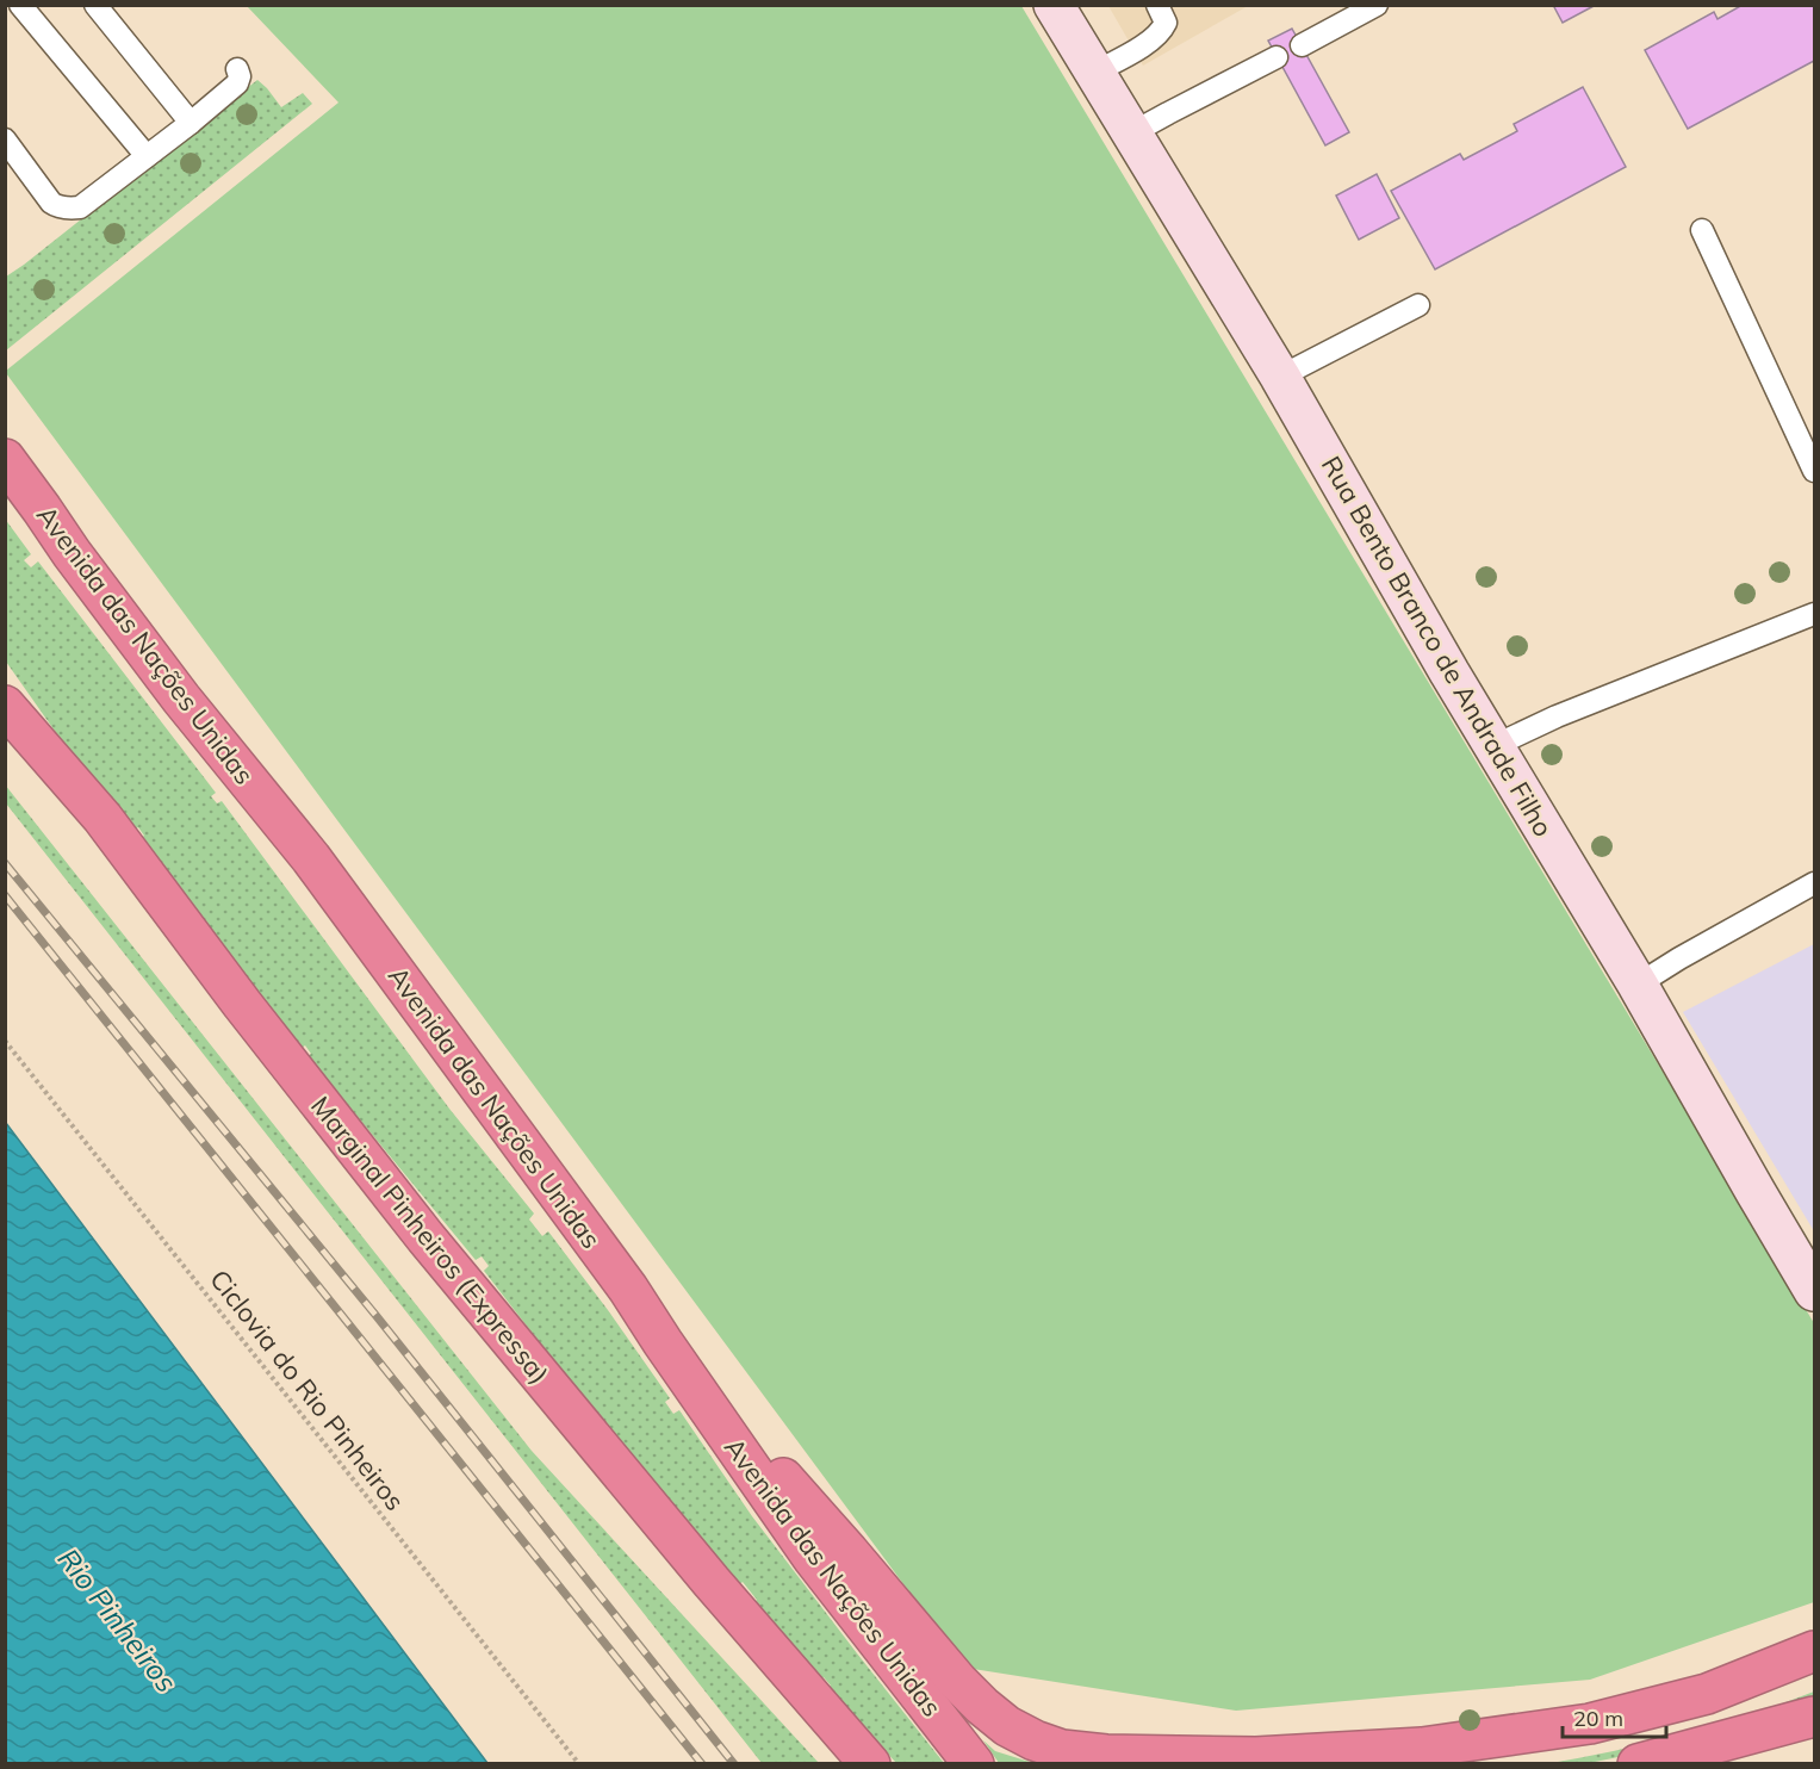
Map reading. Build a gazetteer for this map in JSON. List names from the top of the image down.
{
  "streets": {
    "highway": ["Avenida das Nações Unidas", "Marginal Pinheiros (Expressa)"],
    "street": ["Rua Bento Branco de Andrade Filho"],
    "path": ["Ciclovia do Rio Pinheiros"]
  },
  "water": ["Rio Pinheiros"],
  "scale_bar": "20 m"
}
